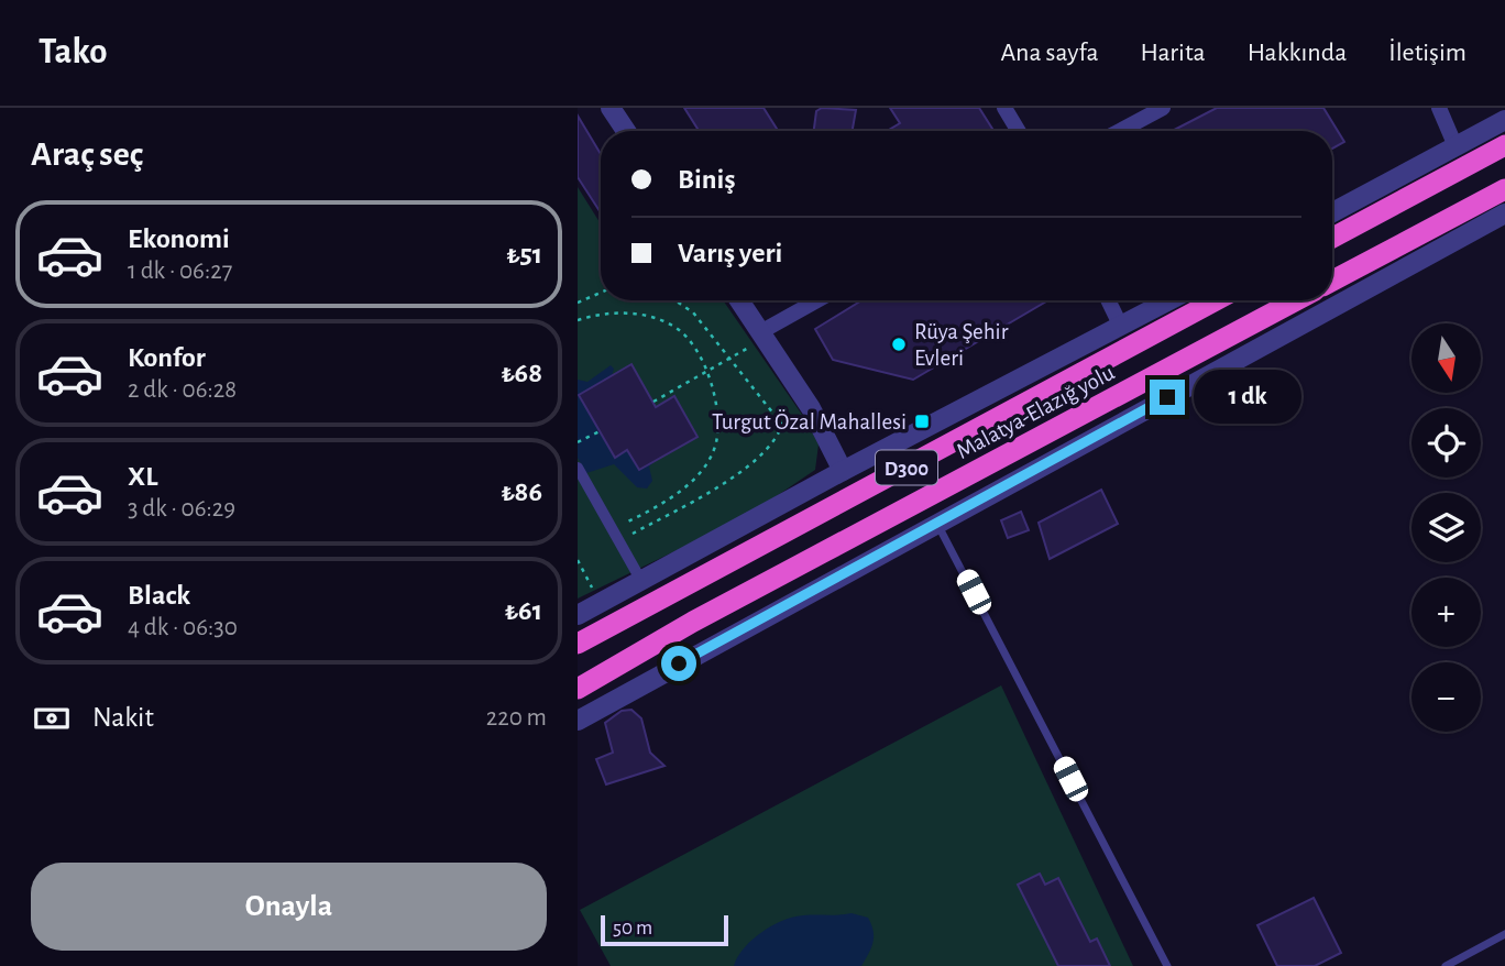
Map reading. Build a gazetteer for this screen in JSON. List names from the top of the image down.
{
  "streets": {
    "highway": ["Malatya-Elazığ yolu", "D300"]
  },
  "places": {
    "other": ["Rüya Şehir Evleri"],
    "transit": ["Turgut Özal Mahallesi"]
  },
  "scale_bar": "50 m",
  "north": "bottom",
  "page": {
    "header": "Tako",
    "nav": [
      "Ana sayfa",
      "Harita",
      "Hakkında",
      "İletişim"
    ],
    "heading": "Araç seç",
    "banner": ["Biniş", "Varış yeri"],
    "list": [
      {
        "name": "Ekonomi",
        "note": "1 dk · 06:27",
        "value": "₺51"
      },
      {
        "name": "Konfor",
        "note": "2 dk · 06:28",
        "value": "₺68"
      },
      {
        "name": "XL",
        "note": "3 dk · 06:29",
        "value": "₺86"
      },
      {
        "name": "Black",
        "note": "4 dk · 06:30",
        "value": "₺61"
      }
    ],
    "map_buttons": ["+", "−"],
    "bubble": "1 dk",
    "pay": ["Nakit", "220 m"],
    "buttons": "Onayla",
    "scale": "50 m"
  }
}
